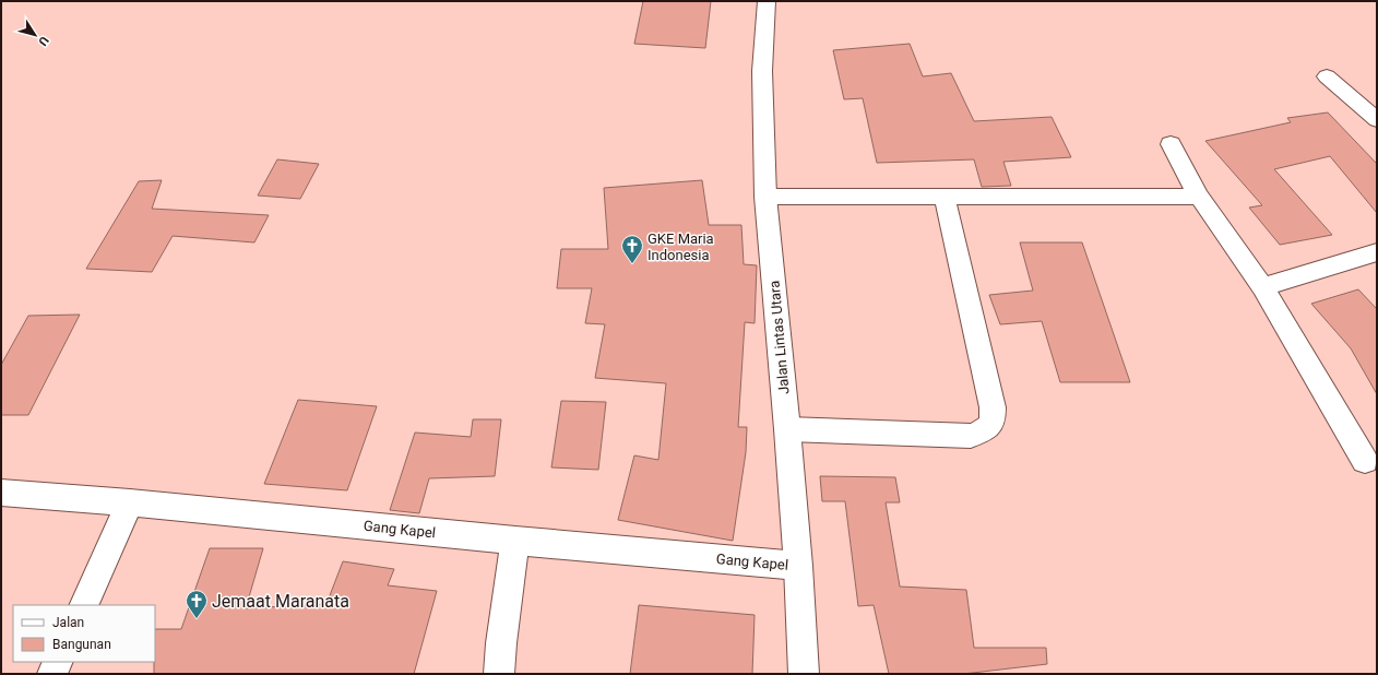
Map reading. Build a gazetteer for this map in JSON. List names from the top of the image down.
{
  "streets": {
    "main road": ["Jalan Lintas Utara", "Gang Kapel"]
  },
  "crossings": [
    ["Jalan Lintas Utara", "Gang Kapel"]
  ],
  "places": {
    "church": ["GKE Maria Indonesia", "Jemaat Maranata"]
  },
  "legend": ["Jalan", "Bangunan"],
  "north": "bottom right"
}
